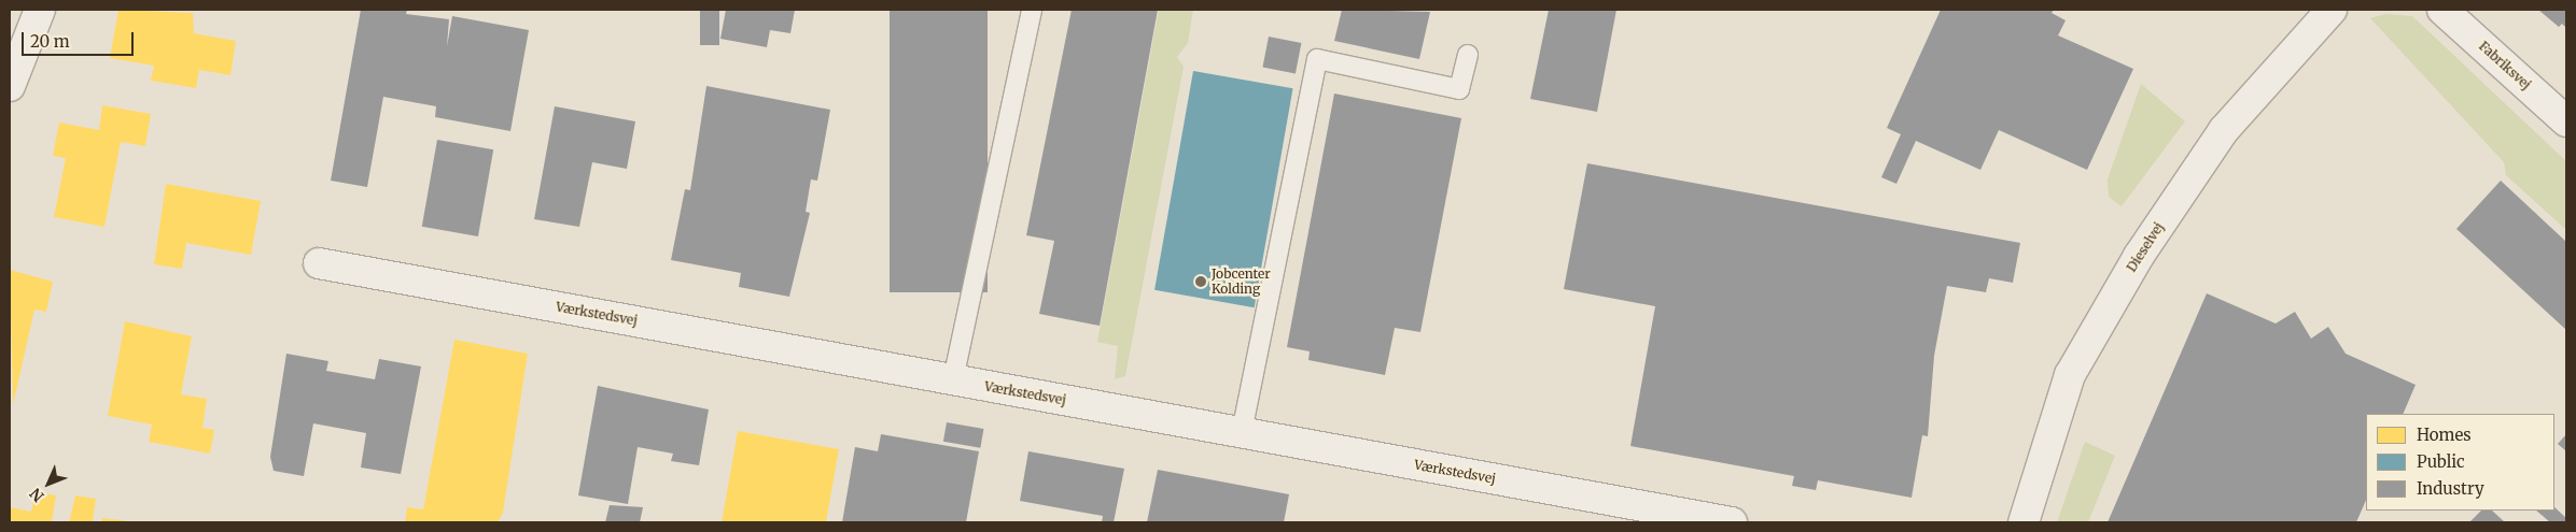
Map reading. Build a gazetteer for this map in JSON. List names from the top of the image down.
{
  "streets": {
    "street": ["Fabriksvej", "Dieselvej", "Værkstedsvej"]
  },
  "places": ["Jobcenter Kolding"],
  "legend": ["Homes", "Public", "Industry"],
  "scale_bar": "20 m",
  "north": "bottom left"
}
